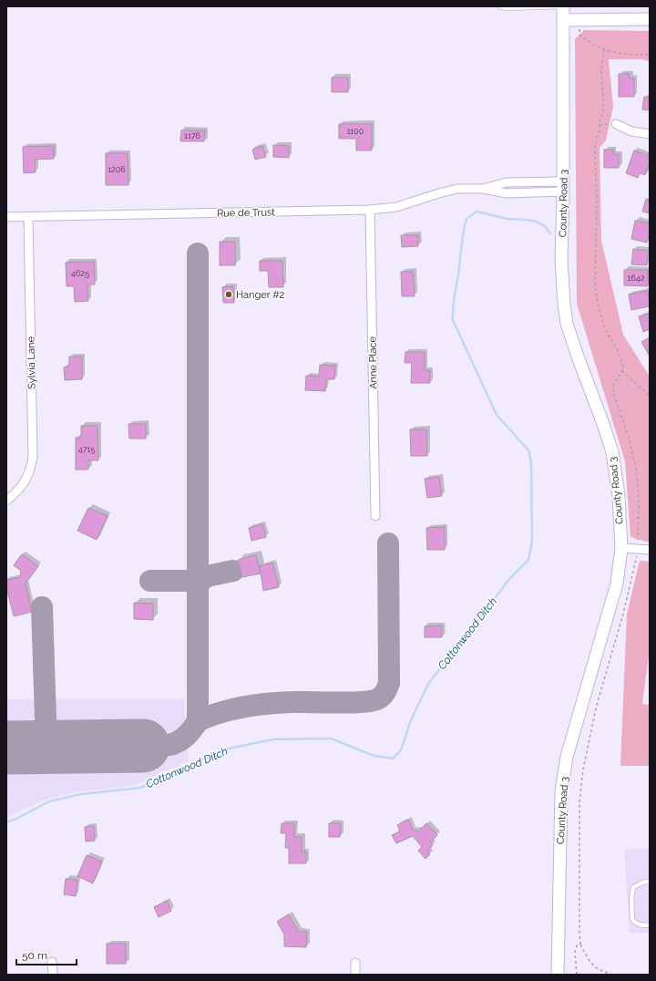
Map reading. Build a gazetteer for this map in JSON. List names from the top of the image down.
{
  "streets": {
    "street": [
      "County Road 3",
      "Rue de Trust",
      "Sylvia Lane",
      "Anne Place"
    ]
  },
  "crossings": [
    ["County Road 3", "Rue de Trust"],
    ["Rue de Trust", "Sylvia Lane"],
    ["Rue de Trust", "Anne Place"]
  ],
  "water": ["Cottonwood Ditch"],
  "places": ["Hanger #2"],
  "house_numbers": [
    "1100",
    "1176",
    "1206",
    "4625",
    "1642",
    "4715"
  ],
  "scale_bar": "50 m"
}
